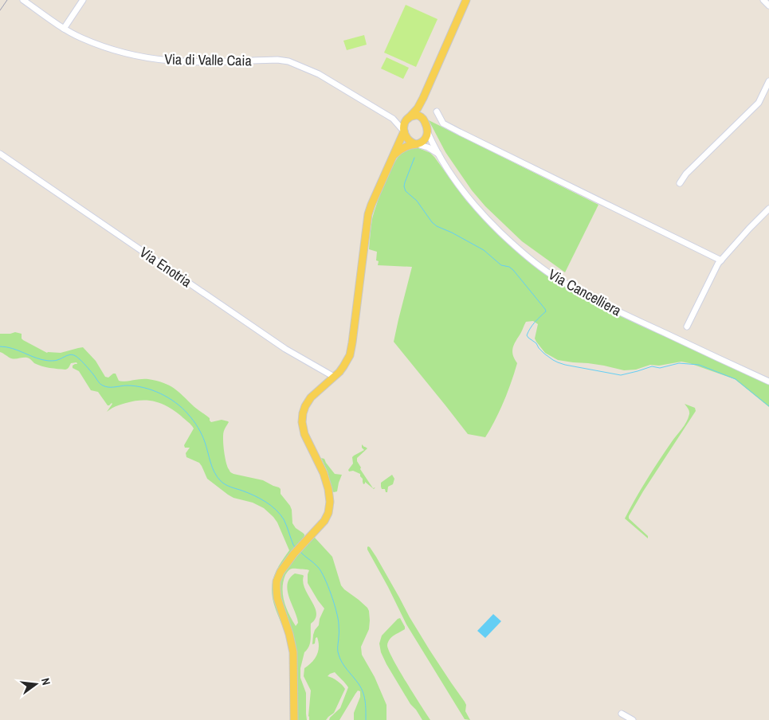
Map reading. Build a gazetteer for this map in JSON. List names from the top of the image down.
{
  "streets": {
    "street": ["Via di Valle Caia", "Via Enotria", "Via Cancelliera"]
  },
  "crossings": [
    ["Via di Valle Caia", "Via Cancelliera"]
  ],
  "north": "right"
}
